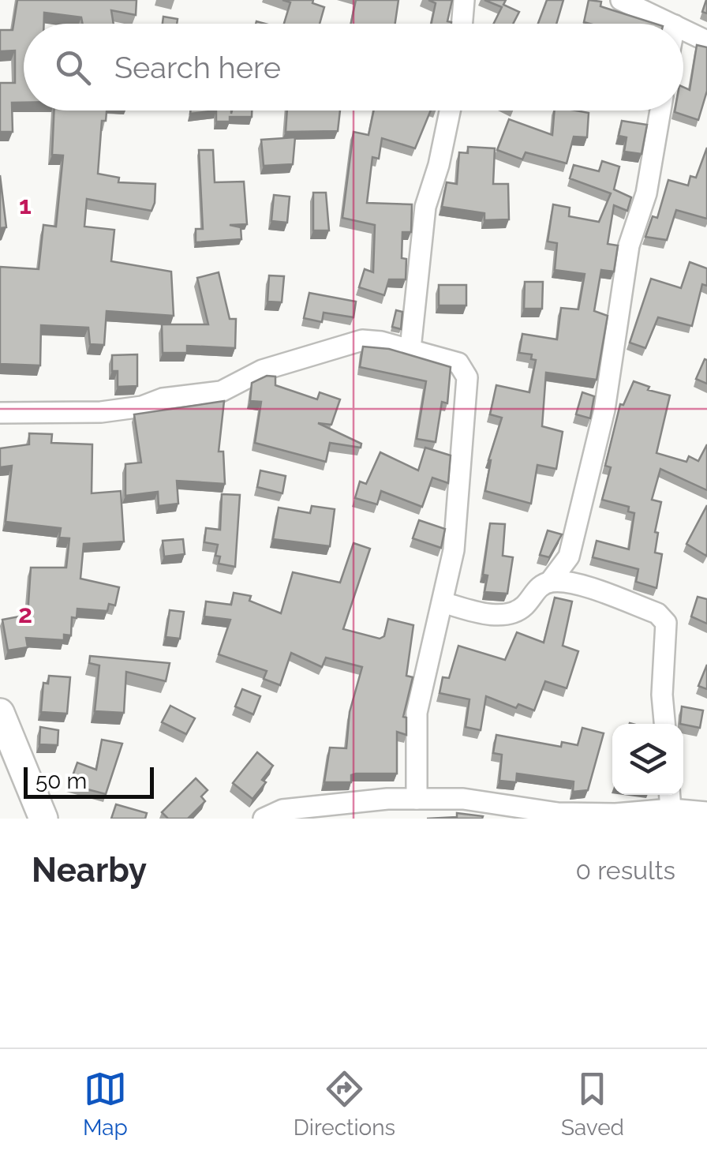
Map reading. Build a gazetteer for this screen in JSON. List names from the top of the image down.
{
  "scale_bar": "50 m",
  "page": {
    "search": "Search here",
    "scale": "50 m",
    "heading": ["Nearby", "0 results"],
    "nav": ["Map", "Directions", "Saved"]
  },
  "grid": {
    "rows": ["1", "2"]
  }
}
